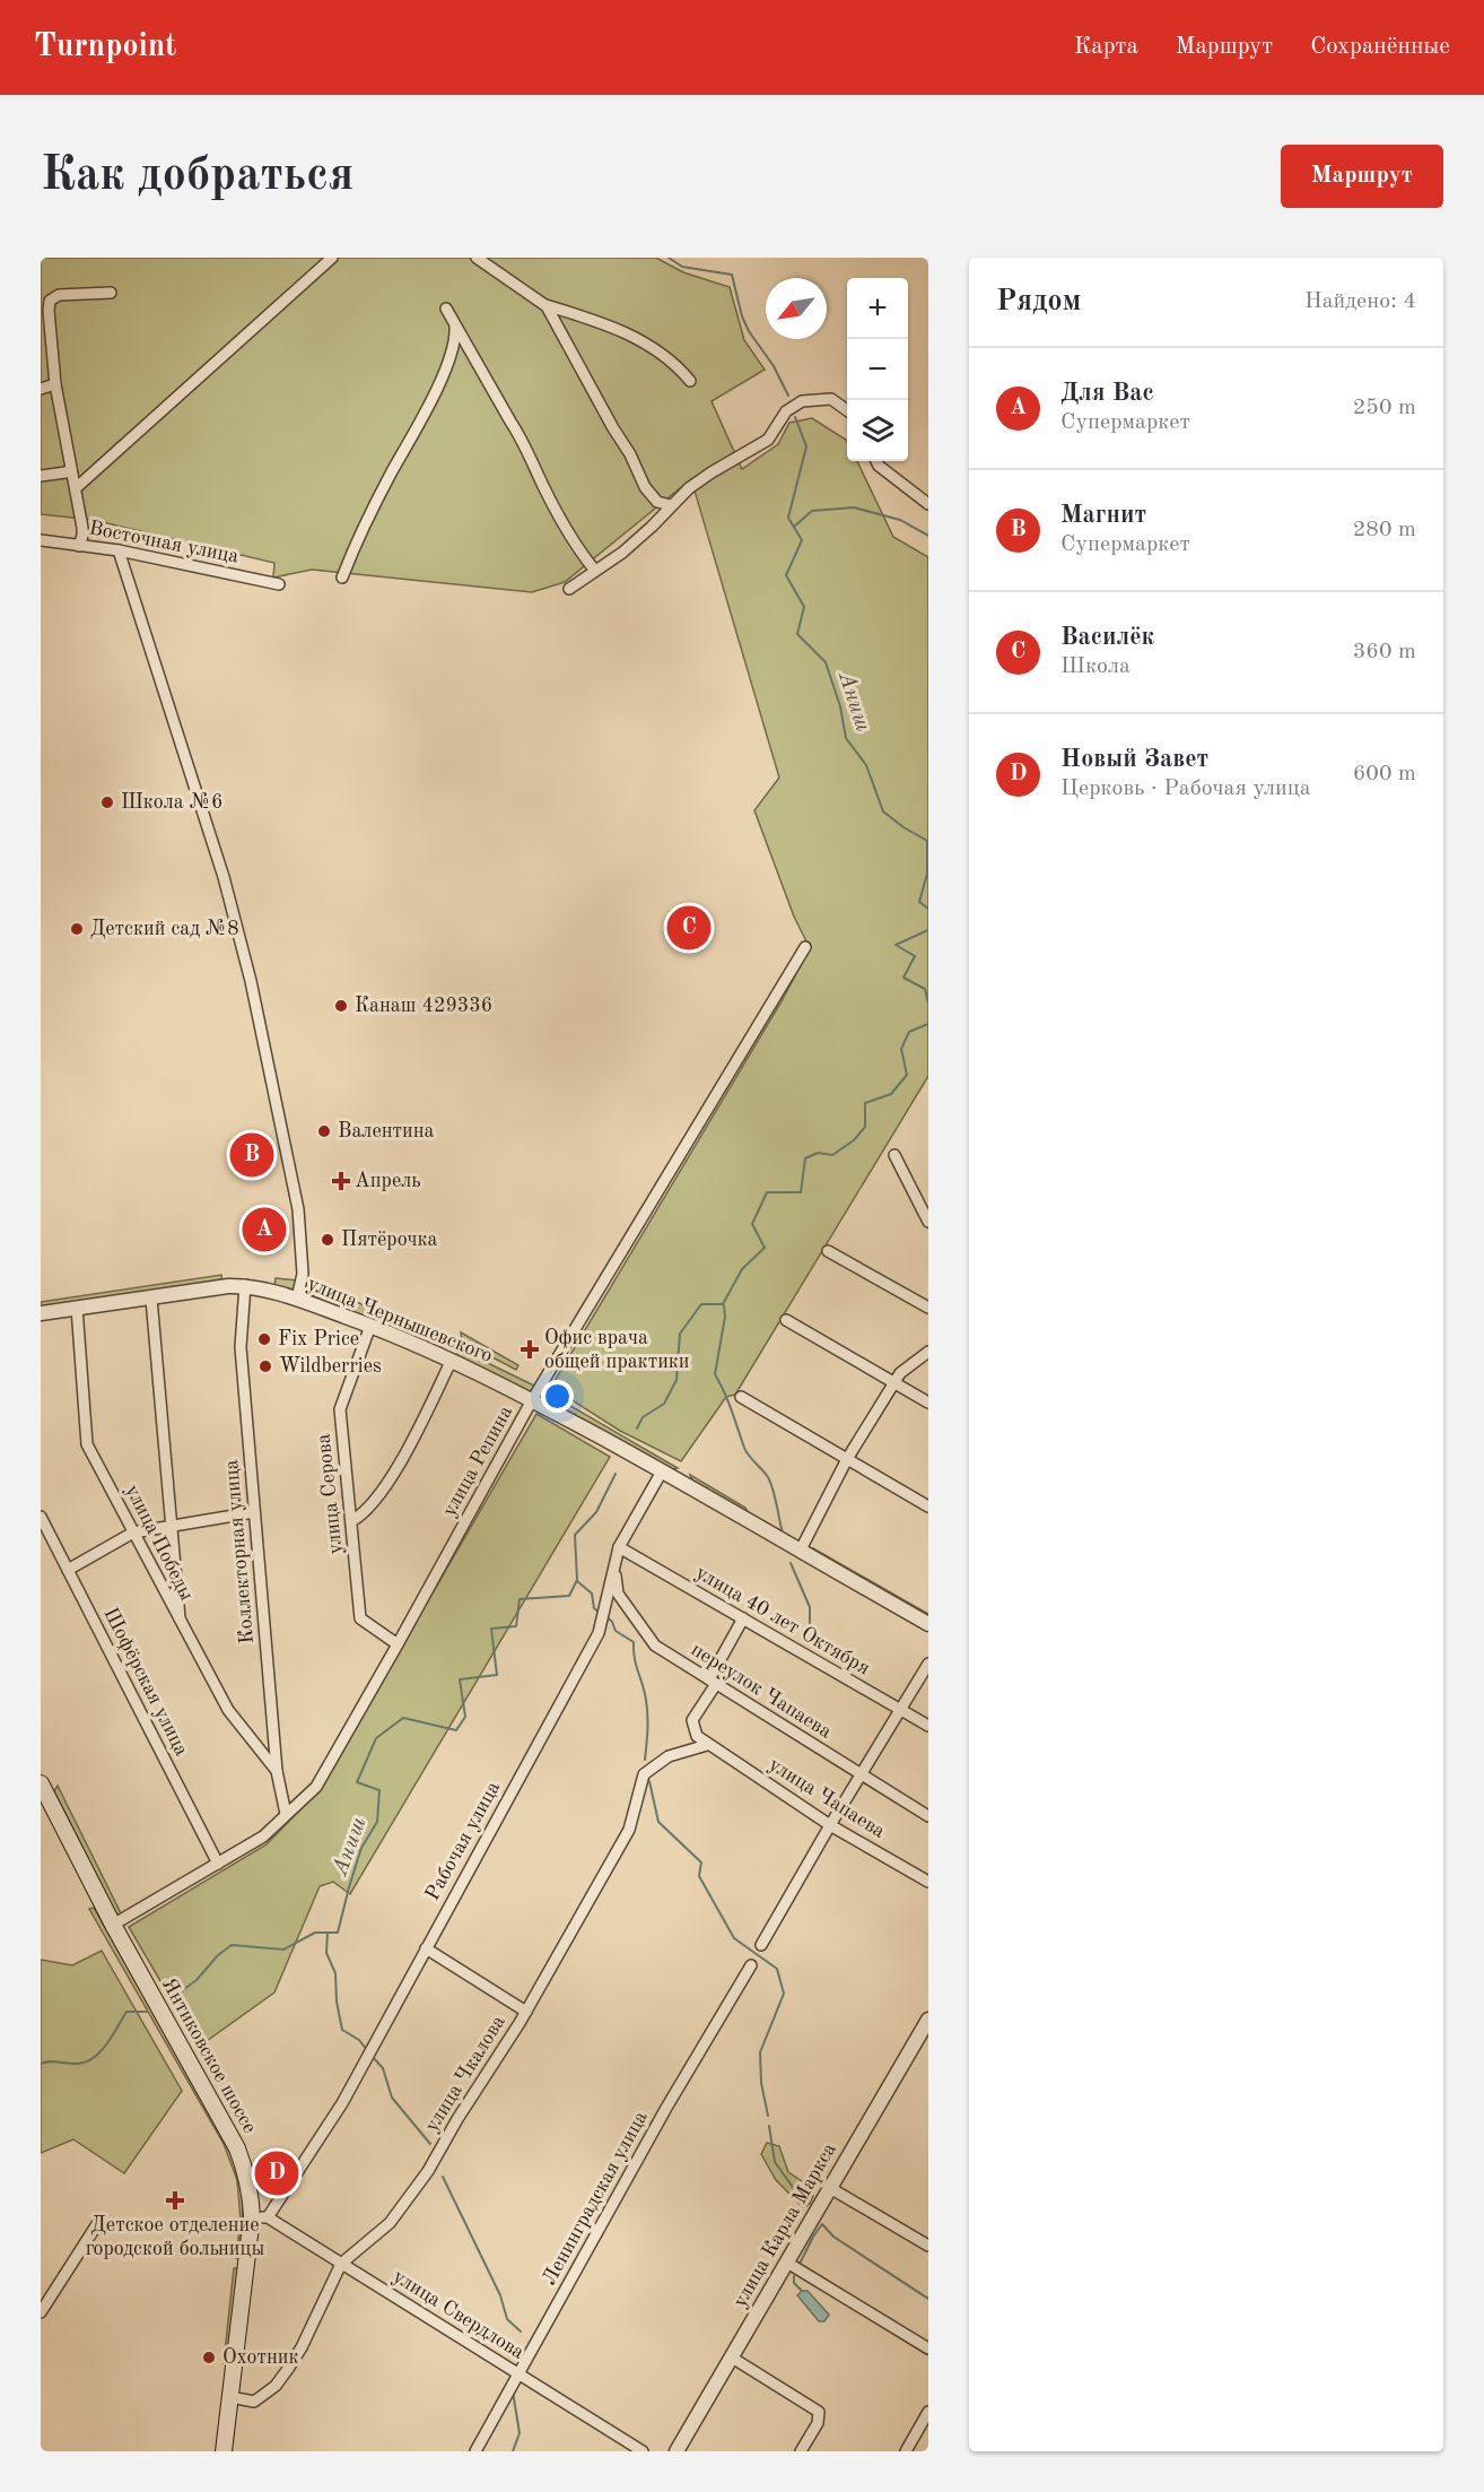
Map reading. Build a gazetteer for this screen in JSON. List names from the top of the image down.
{
  "streets": {
    "main road": ["Янтиковское шоссе"],
    "street": [
      "Восточная улица",
      "улица Чернышевского",
      "улица Репина",
      "улица Серова",
      "улица Победы",
      "Коллекторная улица",
      "улица 40 лет Октября",
      "Шофёрская улица",
      "переулок Чапаева",
      "улица Чапаева",
      "Рабочая улица",
      "улица Чкалова",
      "Ленинградская улица",
      "улица Карла Маркса",
      "улица Свердлова"
    ]
  },
  "crossings": [
    ["улица Чернышевского", "улица Репина"],
    ["улица Чернышевского", "улица Серова"],
    ["улица Чернышевского", "улица Победы"],
    ["улица Чернышевского", "Коллекторная улица"],
    ["улица Чернышевского", "Рабочая улица"],
    ["улица Репина", "улица Серова"],
    ["улица Репина", "Коллекторная улица"],
    ["улица Репина", "Шофёрская улица"],
    ["улица Репина", "Янтиковское шоссе"],
    ["улица Победы", "Коллекторная улица"],
    ["улица 40 лет Октября", "Рабочая улица"],
    ["переулок Чапаева", "Рабочая улица"],
    ["улица Чапаева", "улица Чкалова"],
    ["Рабочая улица", "Янтиковское шоссе"],
    ["Рабочая улица", "улица Свердлова"],
    ["Янтиковское шоссе", "улица Чкалова"],
    ["Янтиковское шоссе", "улица Свердлова"],
    ["улица Чкалова", "улица Свердлова"],
    ["Ленинградская улица", "улица Свердлова"]
  ],
  "water": ["Аниш"],
  "places": {
    "other": [
      "Школа №6",
      "Детский сад №8",
      "Канаш 429336",
      "Валентина",
      "Пятёрочка",
      "Fix Price",
      "Wildberries",
      "Охотник"
    ],
    "health": ["Апрель", "Офис врача общей практики", "Детское отделение городской больницы"]
  },
  "north": "bottom left",
  "page": {
    "header": "Turnpoint",
    "nav": ["Карта", "Маршрут", "Сохранённые"],
    "buttons": "Маршрут",
    "title": "Как добраться",
    "heading": ["Рядом", "Найдено: 4"],
    "map_buttons": ["+", "−"],
    "list": [
      {
        "mark": "A",
        "name": "Для Вас",
        "note": "Супермаркет",
        "value": "250 m"
      },
      {
        "mark": "B",
        "name": "Магнит",
        "note": "Супермаркет",
        "value": "280 m"
      },
      {
        "mark": "C",
        "name": "Василёк",
        "note": "Школа",
        "value": "360 m"
      },
      {
        "mark": "D",
        "name": "Новый Завет",
        "note": "Церковь · Рабочая улица",
        "value": "600 m"
      }
    ],
    "pins": [
      "C",
      "B",
      "A",
      "D"
    ]
  }
}
